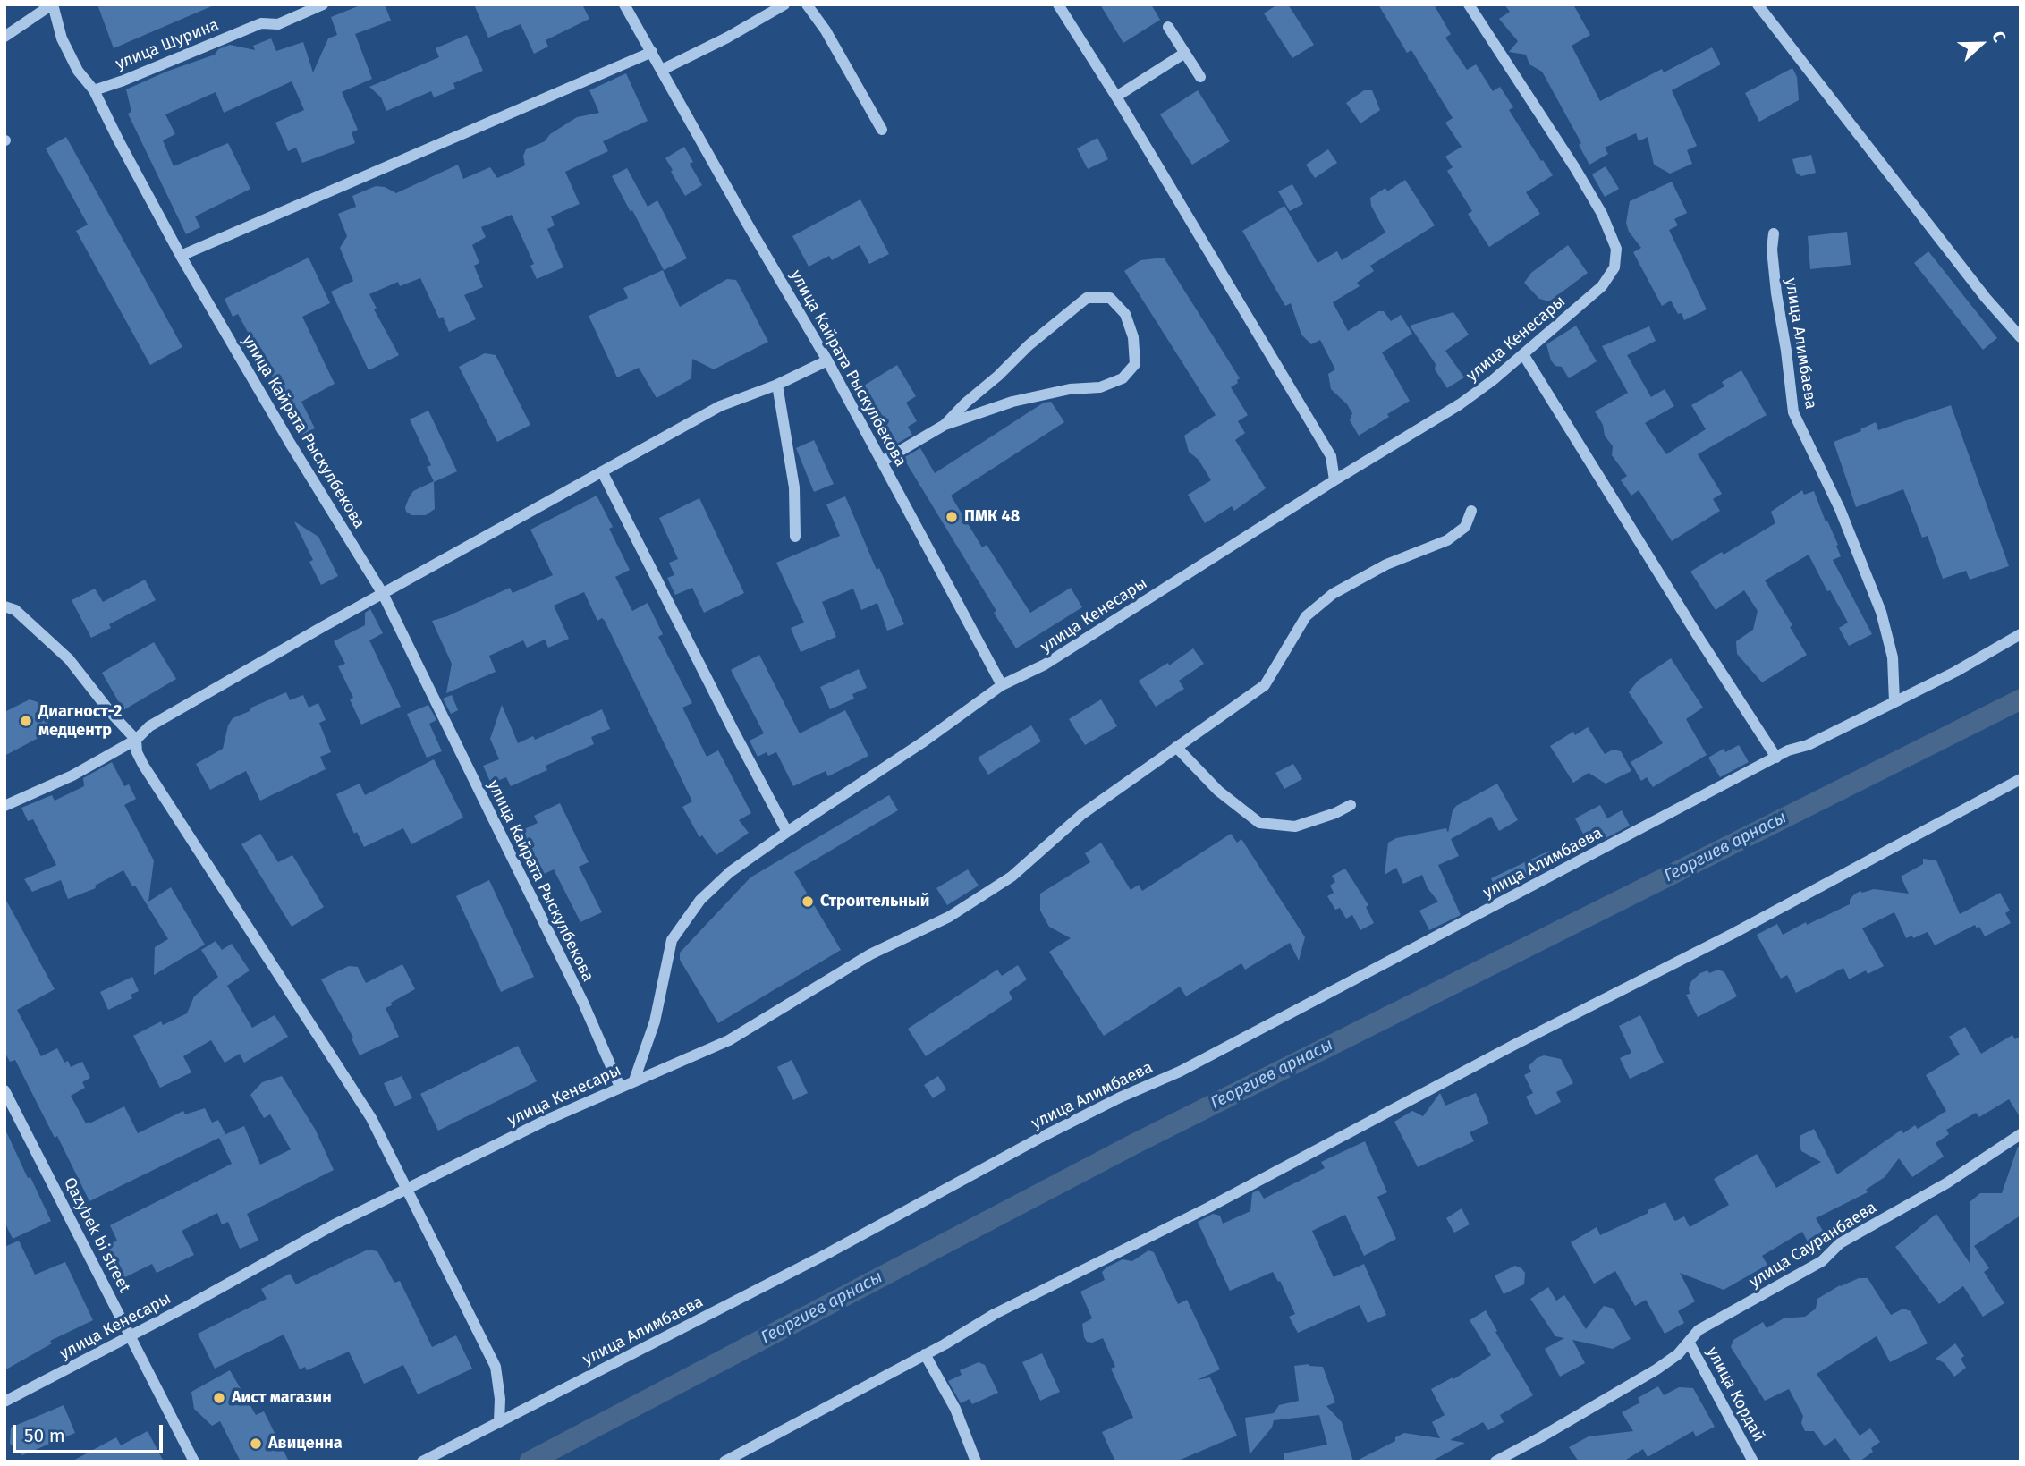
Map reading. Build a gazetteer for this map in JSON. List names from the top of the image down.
{
  "streets": {
    "street": [
      "улица Шурина",
      "улица Кенесары",
      "улица Алимбаева",
      "улица Кайрата Рыскулбекова",
      "Qazybek bi street",
      "улица Сауранбаева",
      "улица Кордай"
    ]
  },
  "crossings": [
    ["улица Шурина", "улица Кайрата Рыскулбекова"],
    ["улица Кенесары", "улица Кайрата Рыскулбекова"],
    ["улица Кенесары", "Qazybek bi street"],
    ["улица Сауранбаева", "улица Кордай"]
  ],
  "water": ["Георгиев арнасы"],
  "places": [
    "ПМК 48",
    "Диагност-2 медцентр",
    "Строительный",
    "Аист магазин",
    "Авиценна"
  ],
  "scale_bar": "50 m",
  "north": "right"
}
